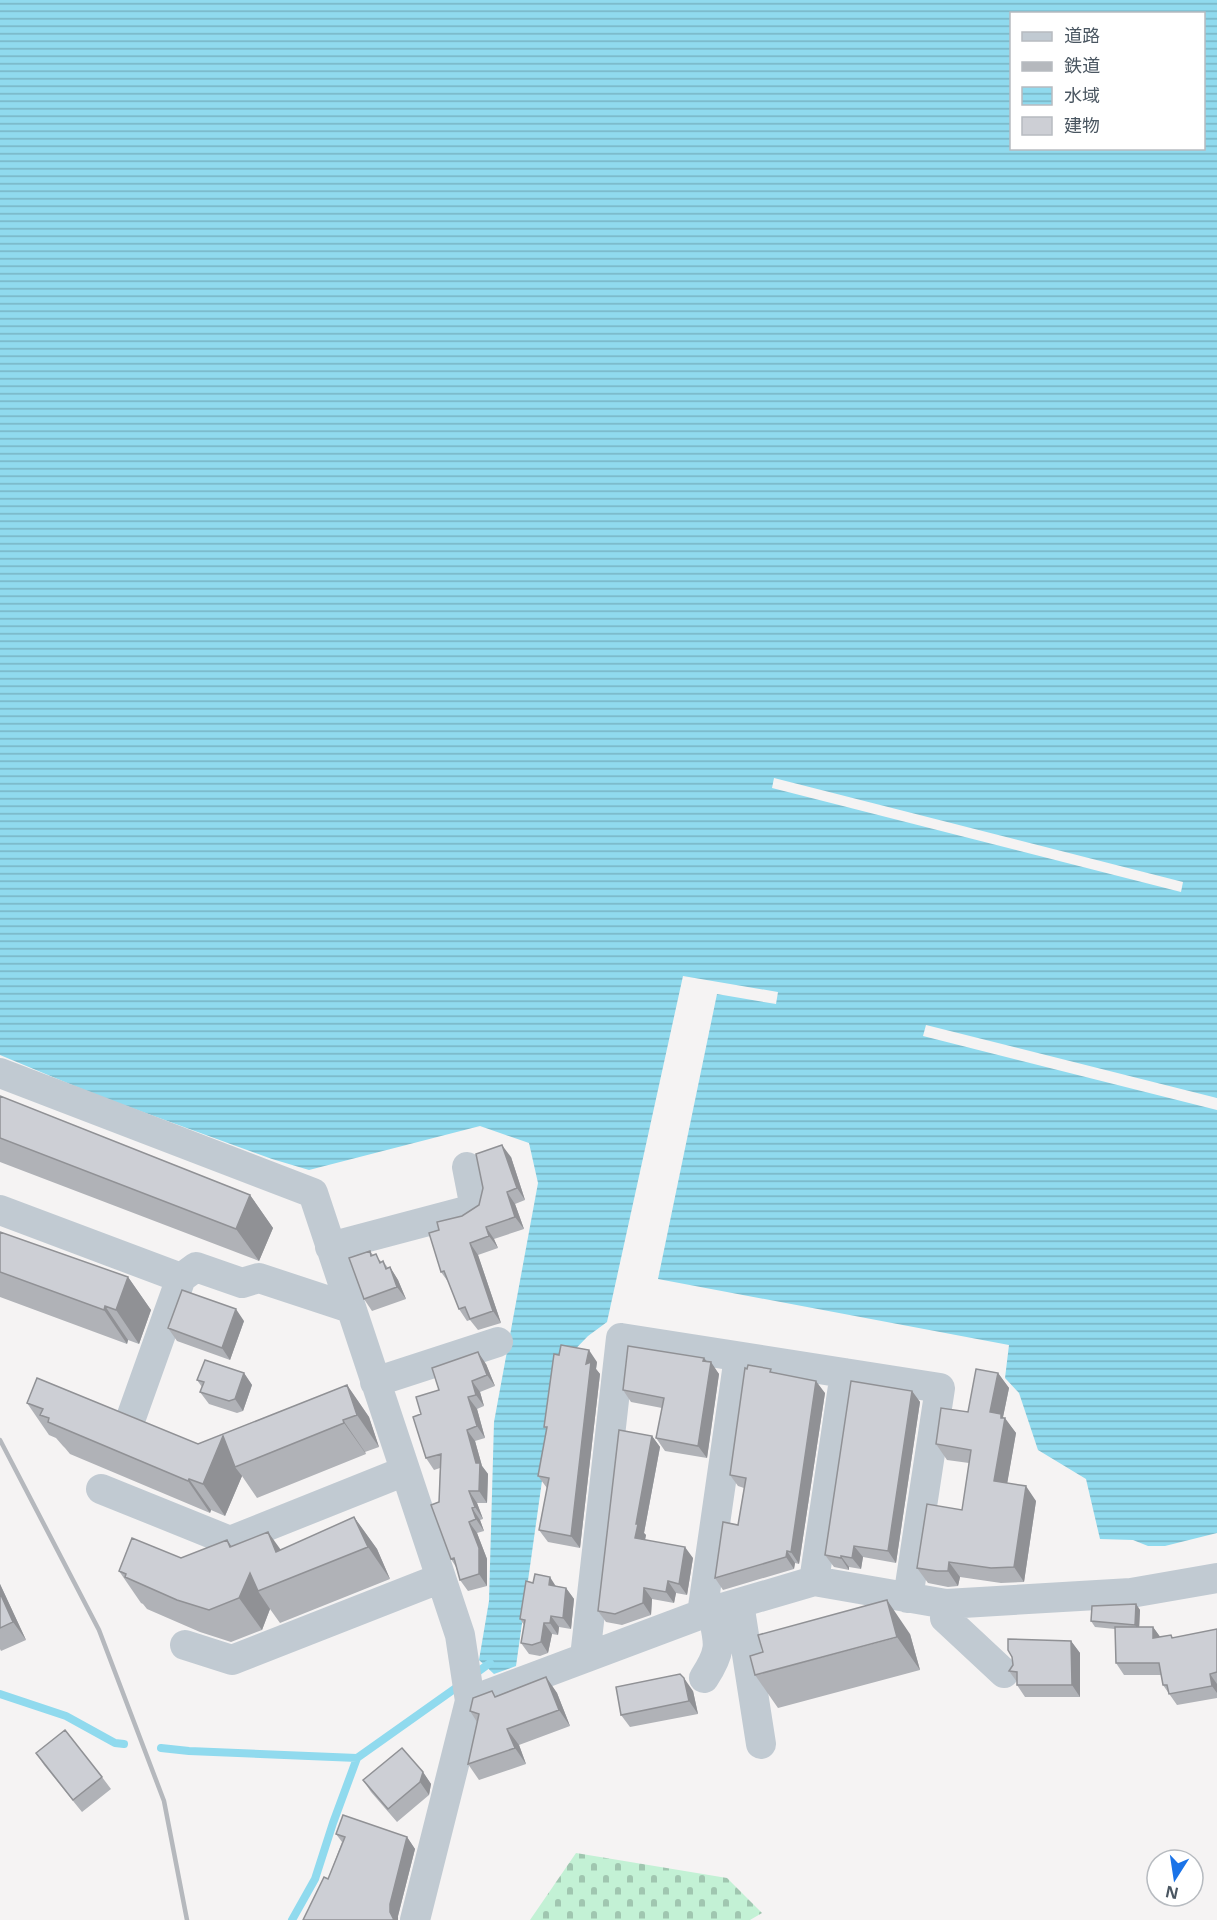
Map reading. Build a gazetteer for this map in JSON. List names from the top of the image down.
{
  "legend": [
    "道路",
    "鉄道",
    "水域",
    "建物"
  ],
  "north": "bottom"
}
